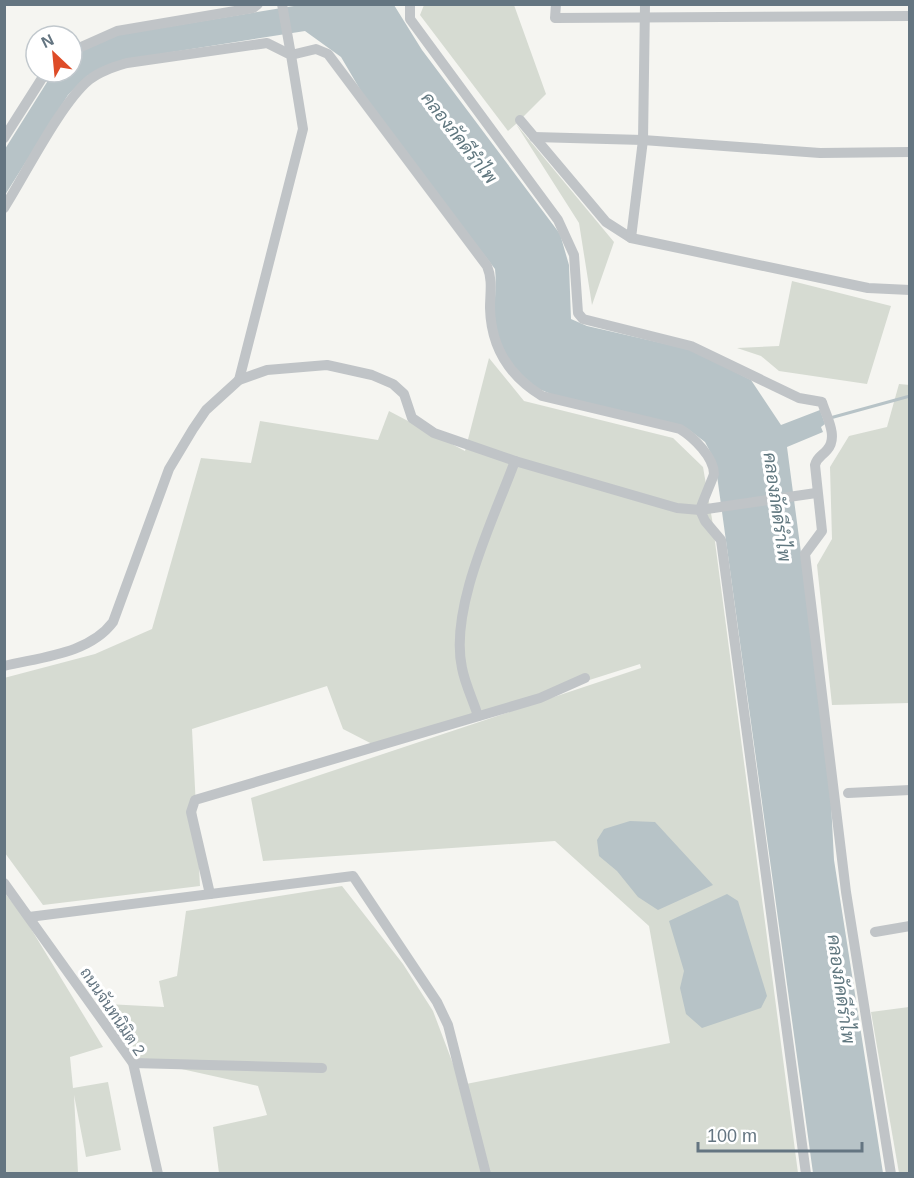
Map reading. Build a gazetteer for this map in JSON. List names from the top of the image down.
{
  "streets": {
    "street": ["ถนนจันทนิมิต 2"]
  },
  "water": ["คลองภัคดีรำไพ"],
  "scale_bar": "100 m",
  "north": "top left"
}
